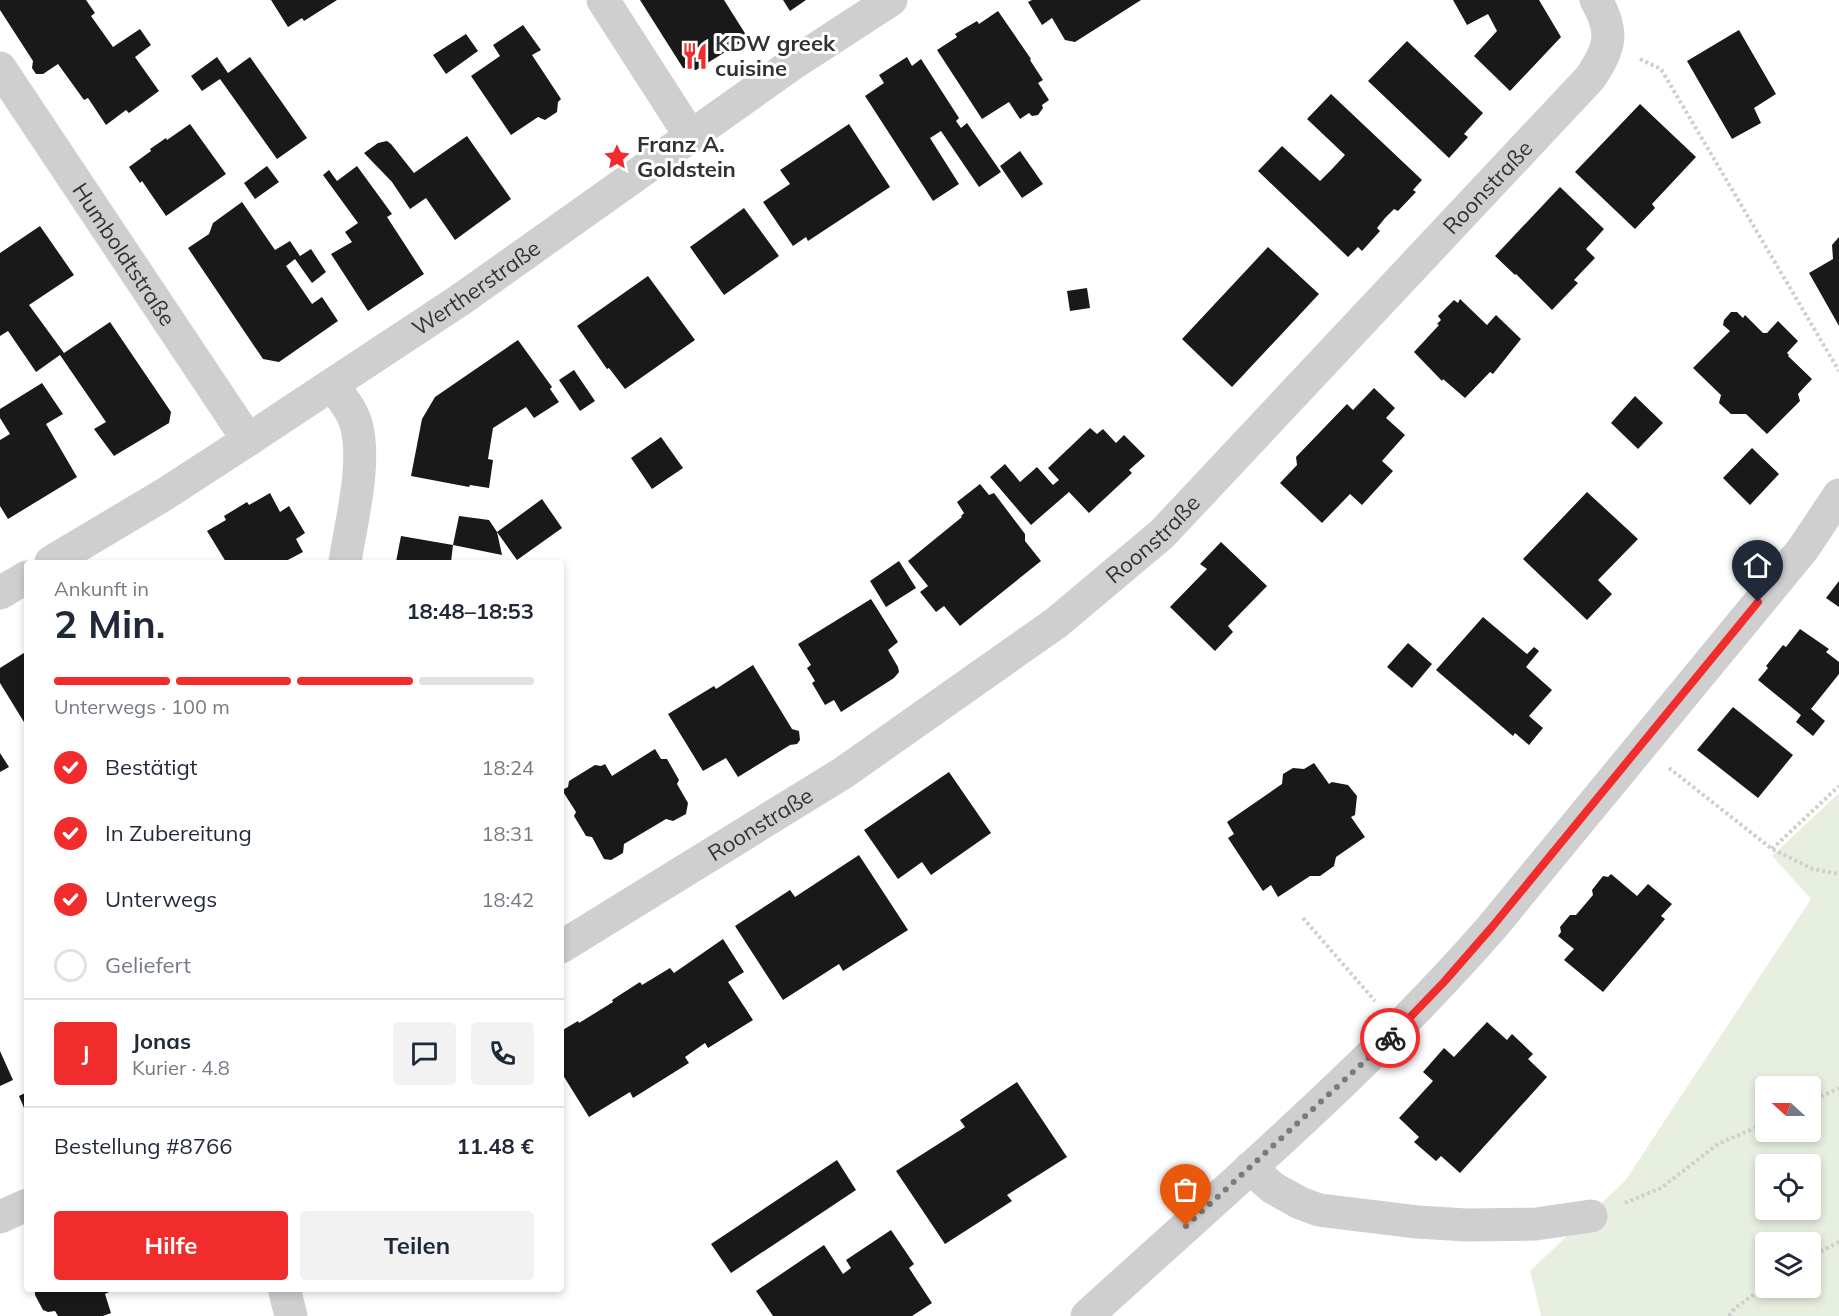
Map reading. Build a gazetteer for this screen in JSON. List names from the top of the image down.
{
  "streets": {
    "street": ["Roonstraße", "Humboldtstraße", "Wertherstraße"]
  },
  "crossings": [
    ["Humboldtstraße", "Wertherstraße"]
  ],
  "places": {
    "restaurant": ["KDW greek cuisine"],
    "place": ["Franz A. Goldstein"]
  },
  "north": "left",
  "page": {
    "heading": ["2 Min.", "Ankunft in", "18:48–18:53"],
    "panel": [
      "Jonas",
      "Kurier · 4.8",
      "Bestellung #8766",
      "11.48 €"
    ],
    "bar": "Unterwegs · 100 m",
    "list": [
      ["Bestätigt", "18:24"],
      ["In Zubereitung", "18:31"],
      ["Unterwegs", "18:42"],
      "Geliefert"
    ],
    "round": "J",
    "buttons": ["Hilfe", "Teilen"]
  }
}
